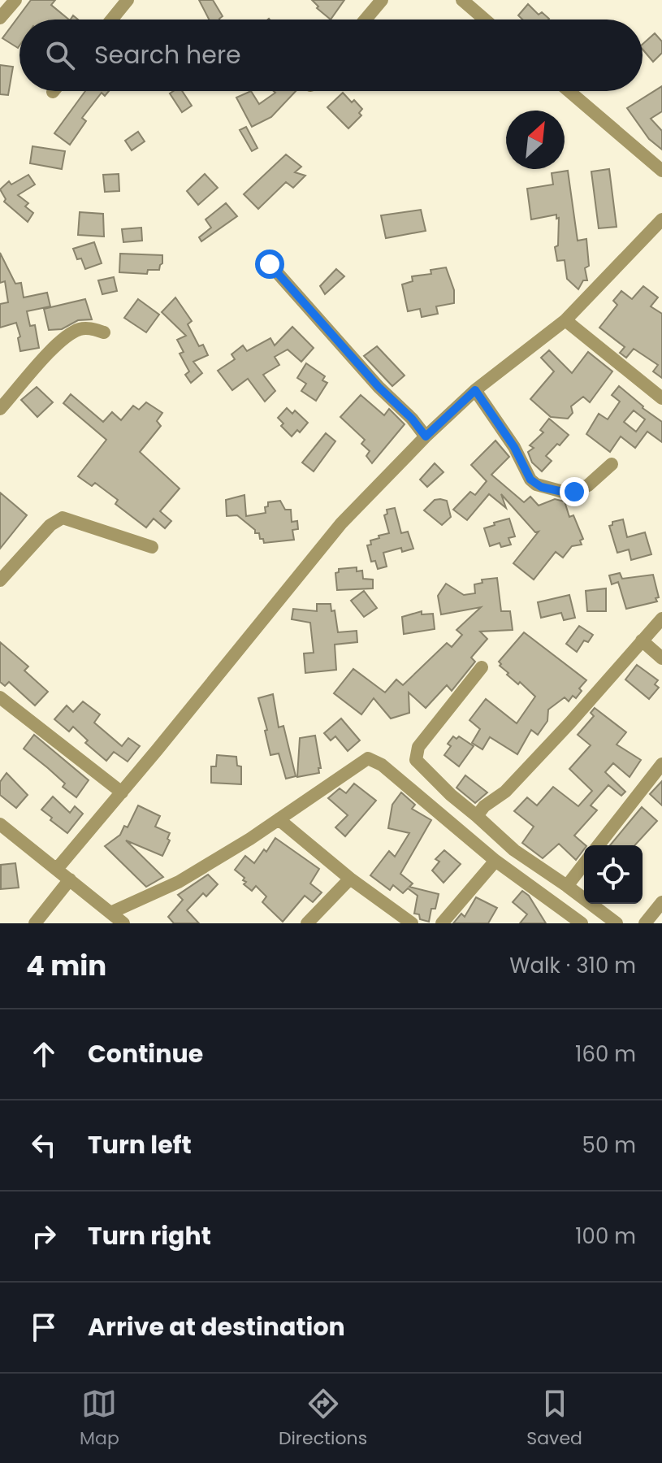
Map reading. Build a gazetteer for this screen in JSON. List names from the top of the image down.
{
  "north": "top right",
  "page": {
    "search": "Search here",
    "heading": ["4 min", "Walk · 310 m"],
    "list": [
      ["Continue", "160 m"],
      ["Turn left", "50 m"],
      ["Turn right", "100 m"],
      "Arrive at destination"
    ],
    "nav": ["Map", "Directions", "Saved"]
  }
}
